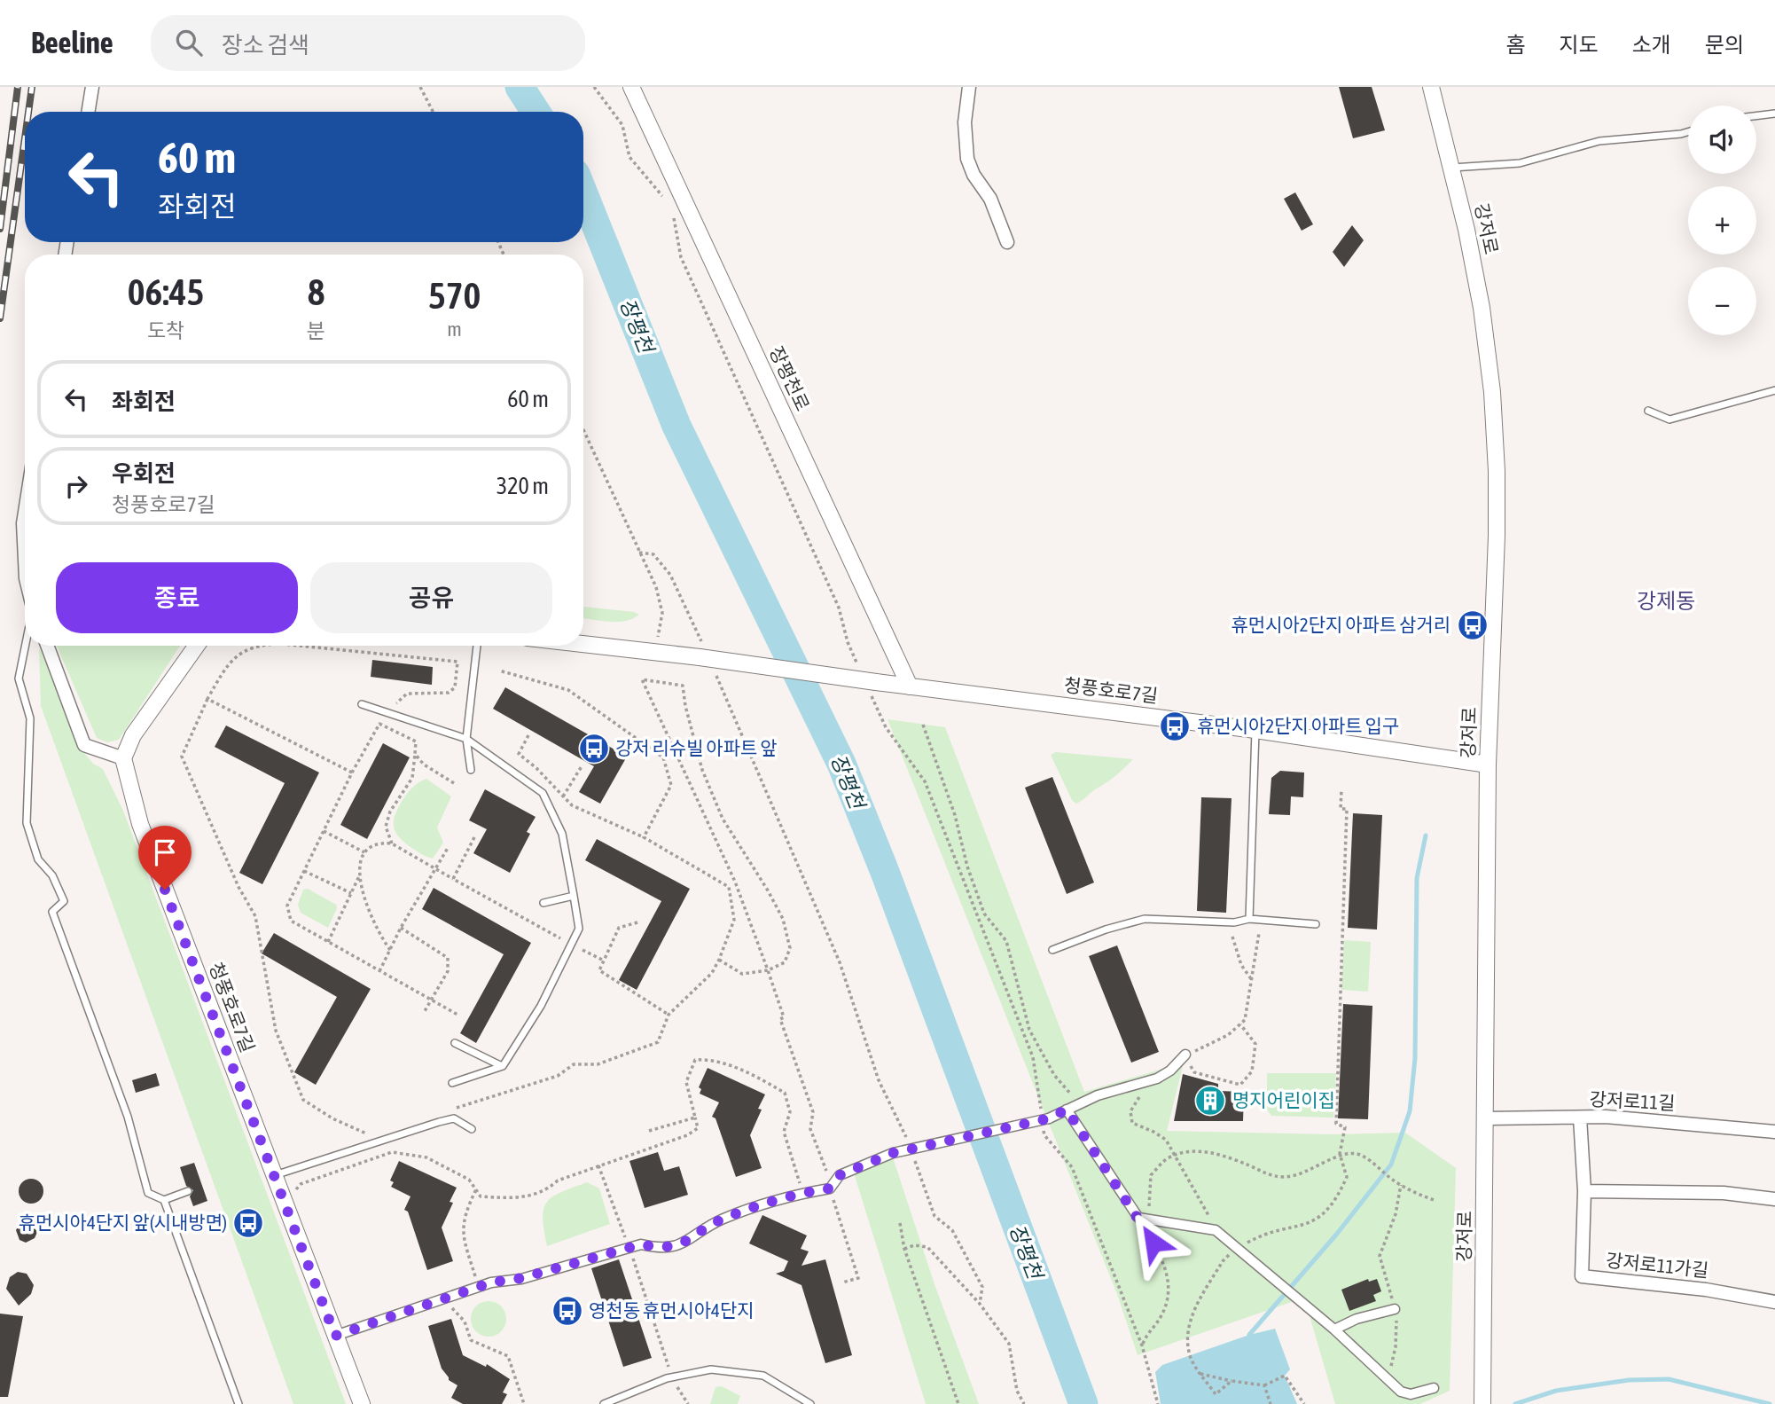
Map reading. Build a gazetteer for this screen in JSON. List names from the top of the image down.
{
  "streets": {
    "street": [
      "강저로",
      "장평천로",
      "청풍호로7길",
      "강저로11길",
      "강저로11가길"
    ]
  },
  "crossings": [
    ["강저로", "청풍호로7길"],
    ["강저로", "강저로11길"],
    ["장평천로", "청풍호로7길"],
    ["강저로11길", "강저로11가길"]
  ],
  "districts": ["강제동"],
  "water": ["장평천"],
  "places": {
    "bus stop": [
      "휴먼시아2단지 아파트 삼거리",
      "휴먼시아2단지 아파트 입구",
      "강저 리슈빌 아파트 앞",
      "휴먼시아4단지 앞(시내방면)",
      "영천동 휴먼시아4단지"
    ],
    "building": ["명지어린이집"]
  },
  "page": {
    "header": "Beeline",
    "search": "장소 검색",
    "nav": [
      "홈",
      "지도",
      "소개",
      "문의"
    ],
    "map_buttons": ["+", "−"],
    "turn": ["60 m", "좌회전"],
    "eta": [
      "06:45",
      "도착",
      "8",
      "분",
      "570",
      "m"
    ],
    "list": [
      {
        "name": "좌회전",
        "value": "60 m"
      },
      {
        "name": "우회전",
        "note": "청풍호로7길",
        "value": "320 m"
      }
    ],
    "buttons": ["종료", "공유"]
  }
}
